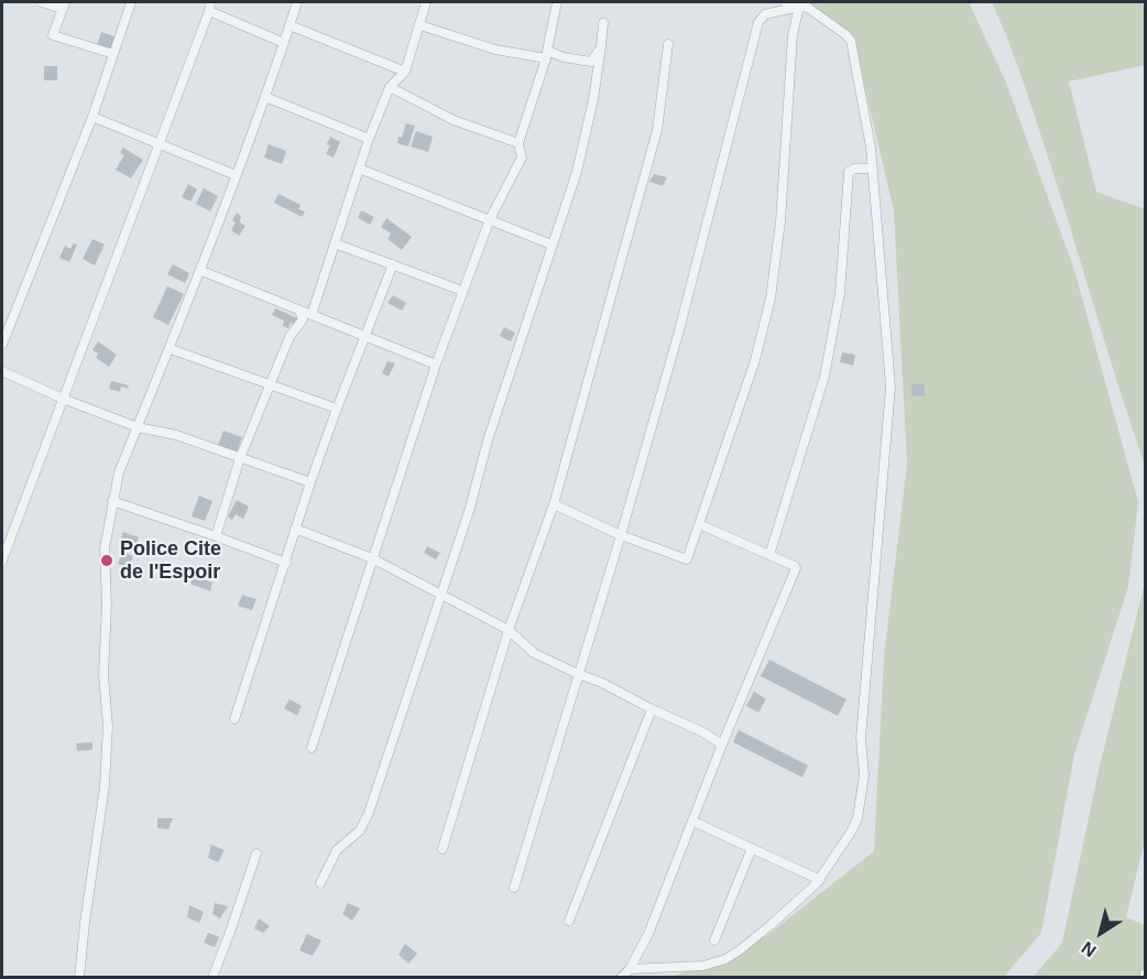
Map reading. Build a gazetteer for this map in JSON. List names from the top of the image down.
{
  "places": ["Police Cite de l'Espoir"],
  "north": "bottom left"
}
